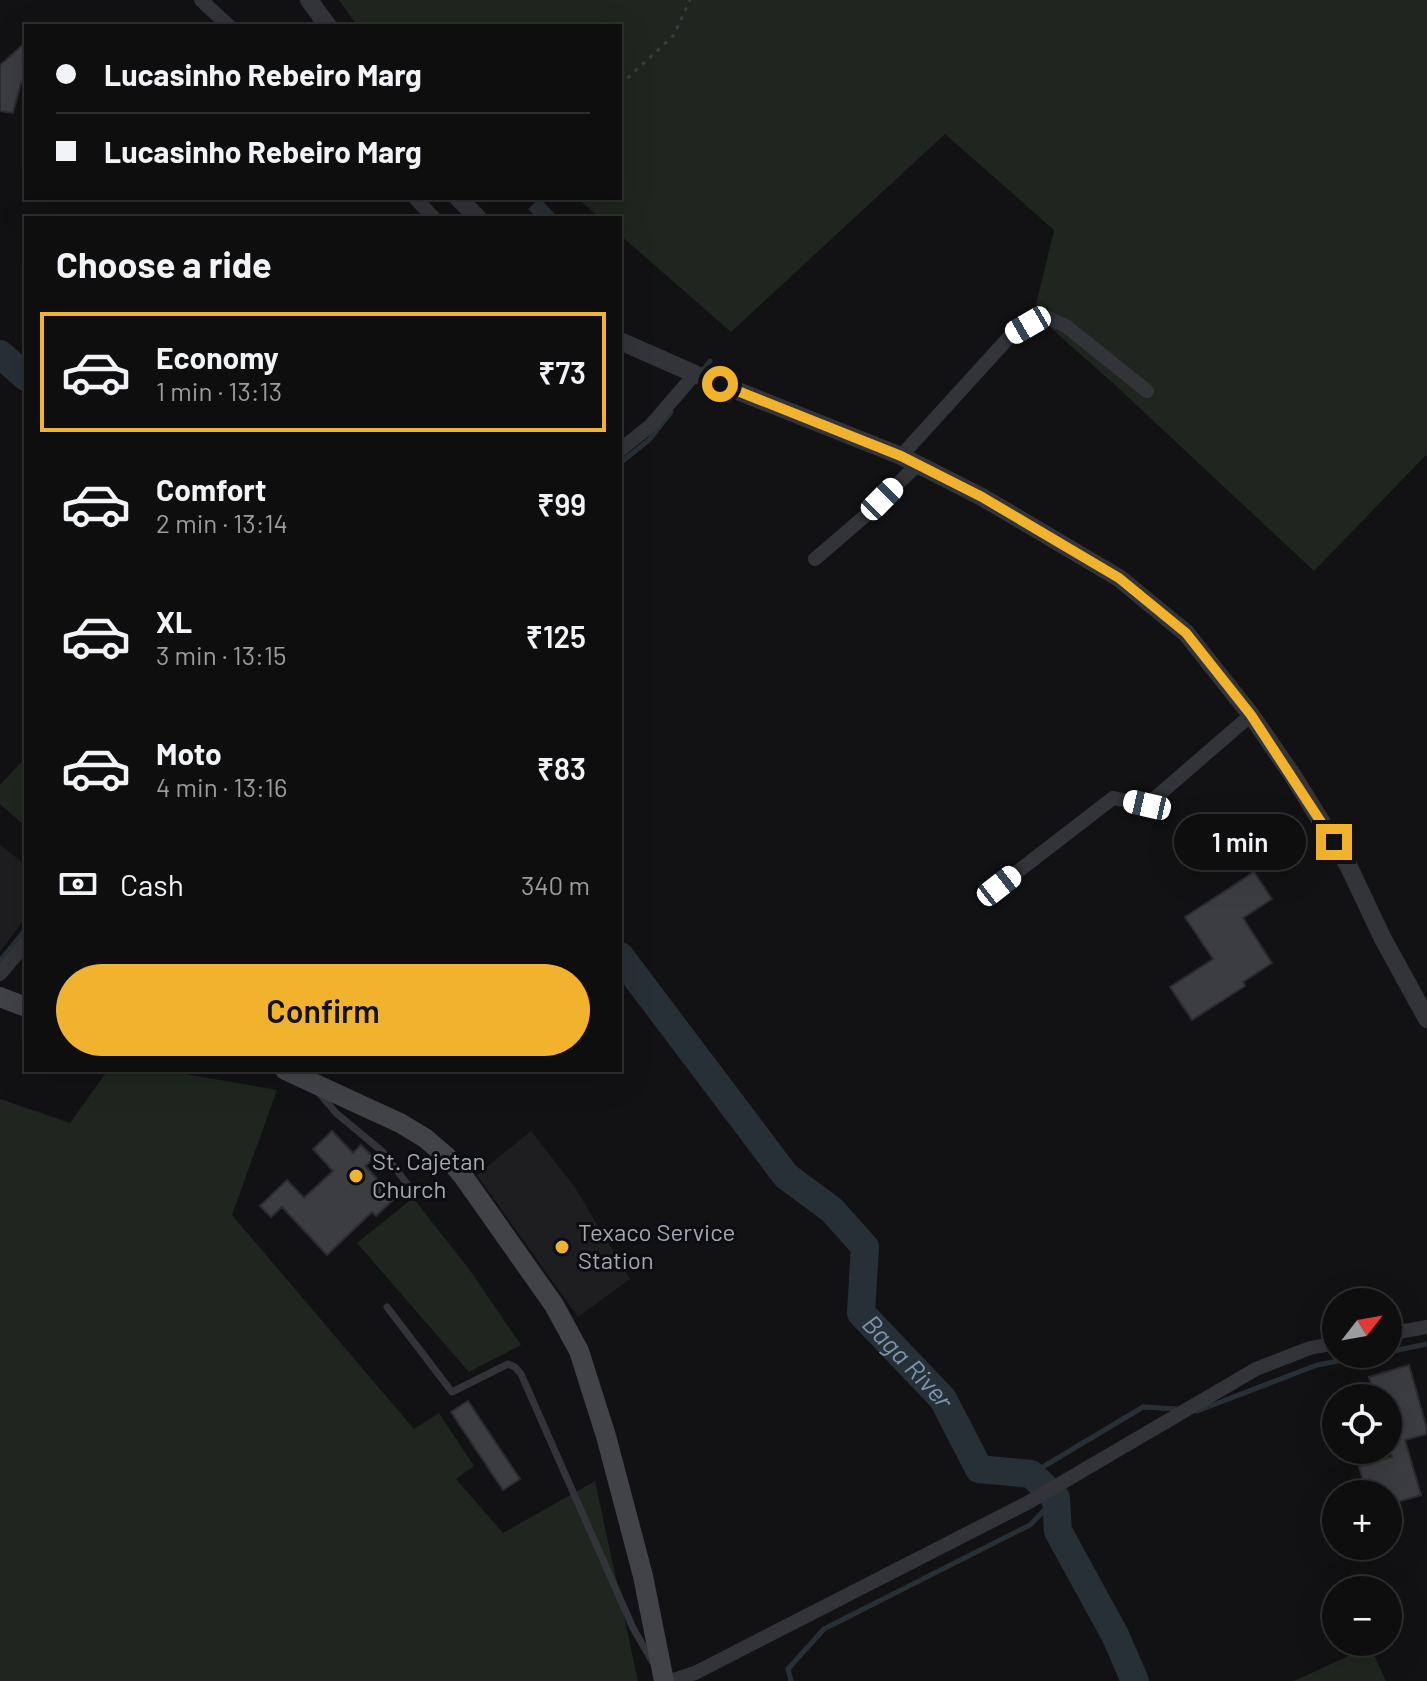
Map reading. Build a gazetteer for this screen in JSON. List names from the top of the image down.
{
  "water": ["Baga River"],
  "places": ["St. Cajetan Church", "Texaco Service Station"],
  "north": "top right",
  "page": {
    "banner": ["Lucasinho Rebeiro Marg", "Lucasinho Rebeiro Marg"],
    "heading": "Choose a ride",
    "list": [
      {
        "name": "Economy",
        "note": "1 min · 13:13",
        "value": "₹73"
      },
      {
        "name": "Comfort",
        "note": "2 min · 13:14",
        "value": "₹99"
      },
      {
        "name": "XL",
        "note": "3 min · 13:15",
        "value": "₹125"
      },
      {
        "name": "Moto",
        "note": "4 min · 13:16",
        "value": "₹83"
      }
    ],
    "bubble": "1 min",
    "pay": ["Cash", "340 m"],
    "buttons": "Confirm",
    "map_buttons": ["+", "−"]
  }
}
